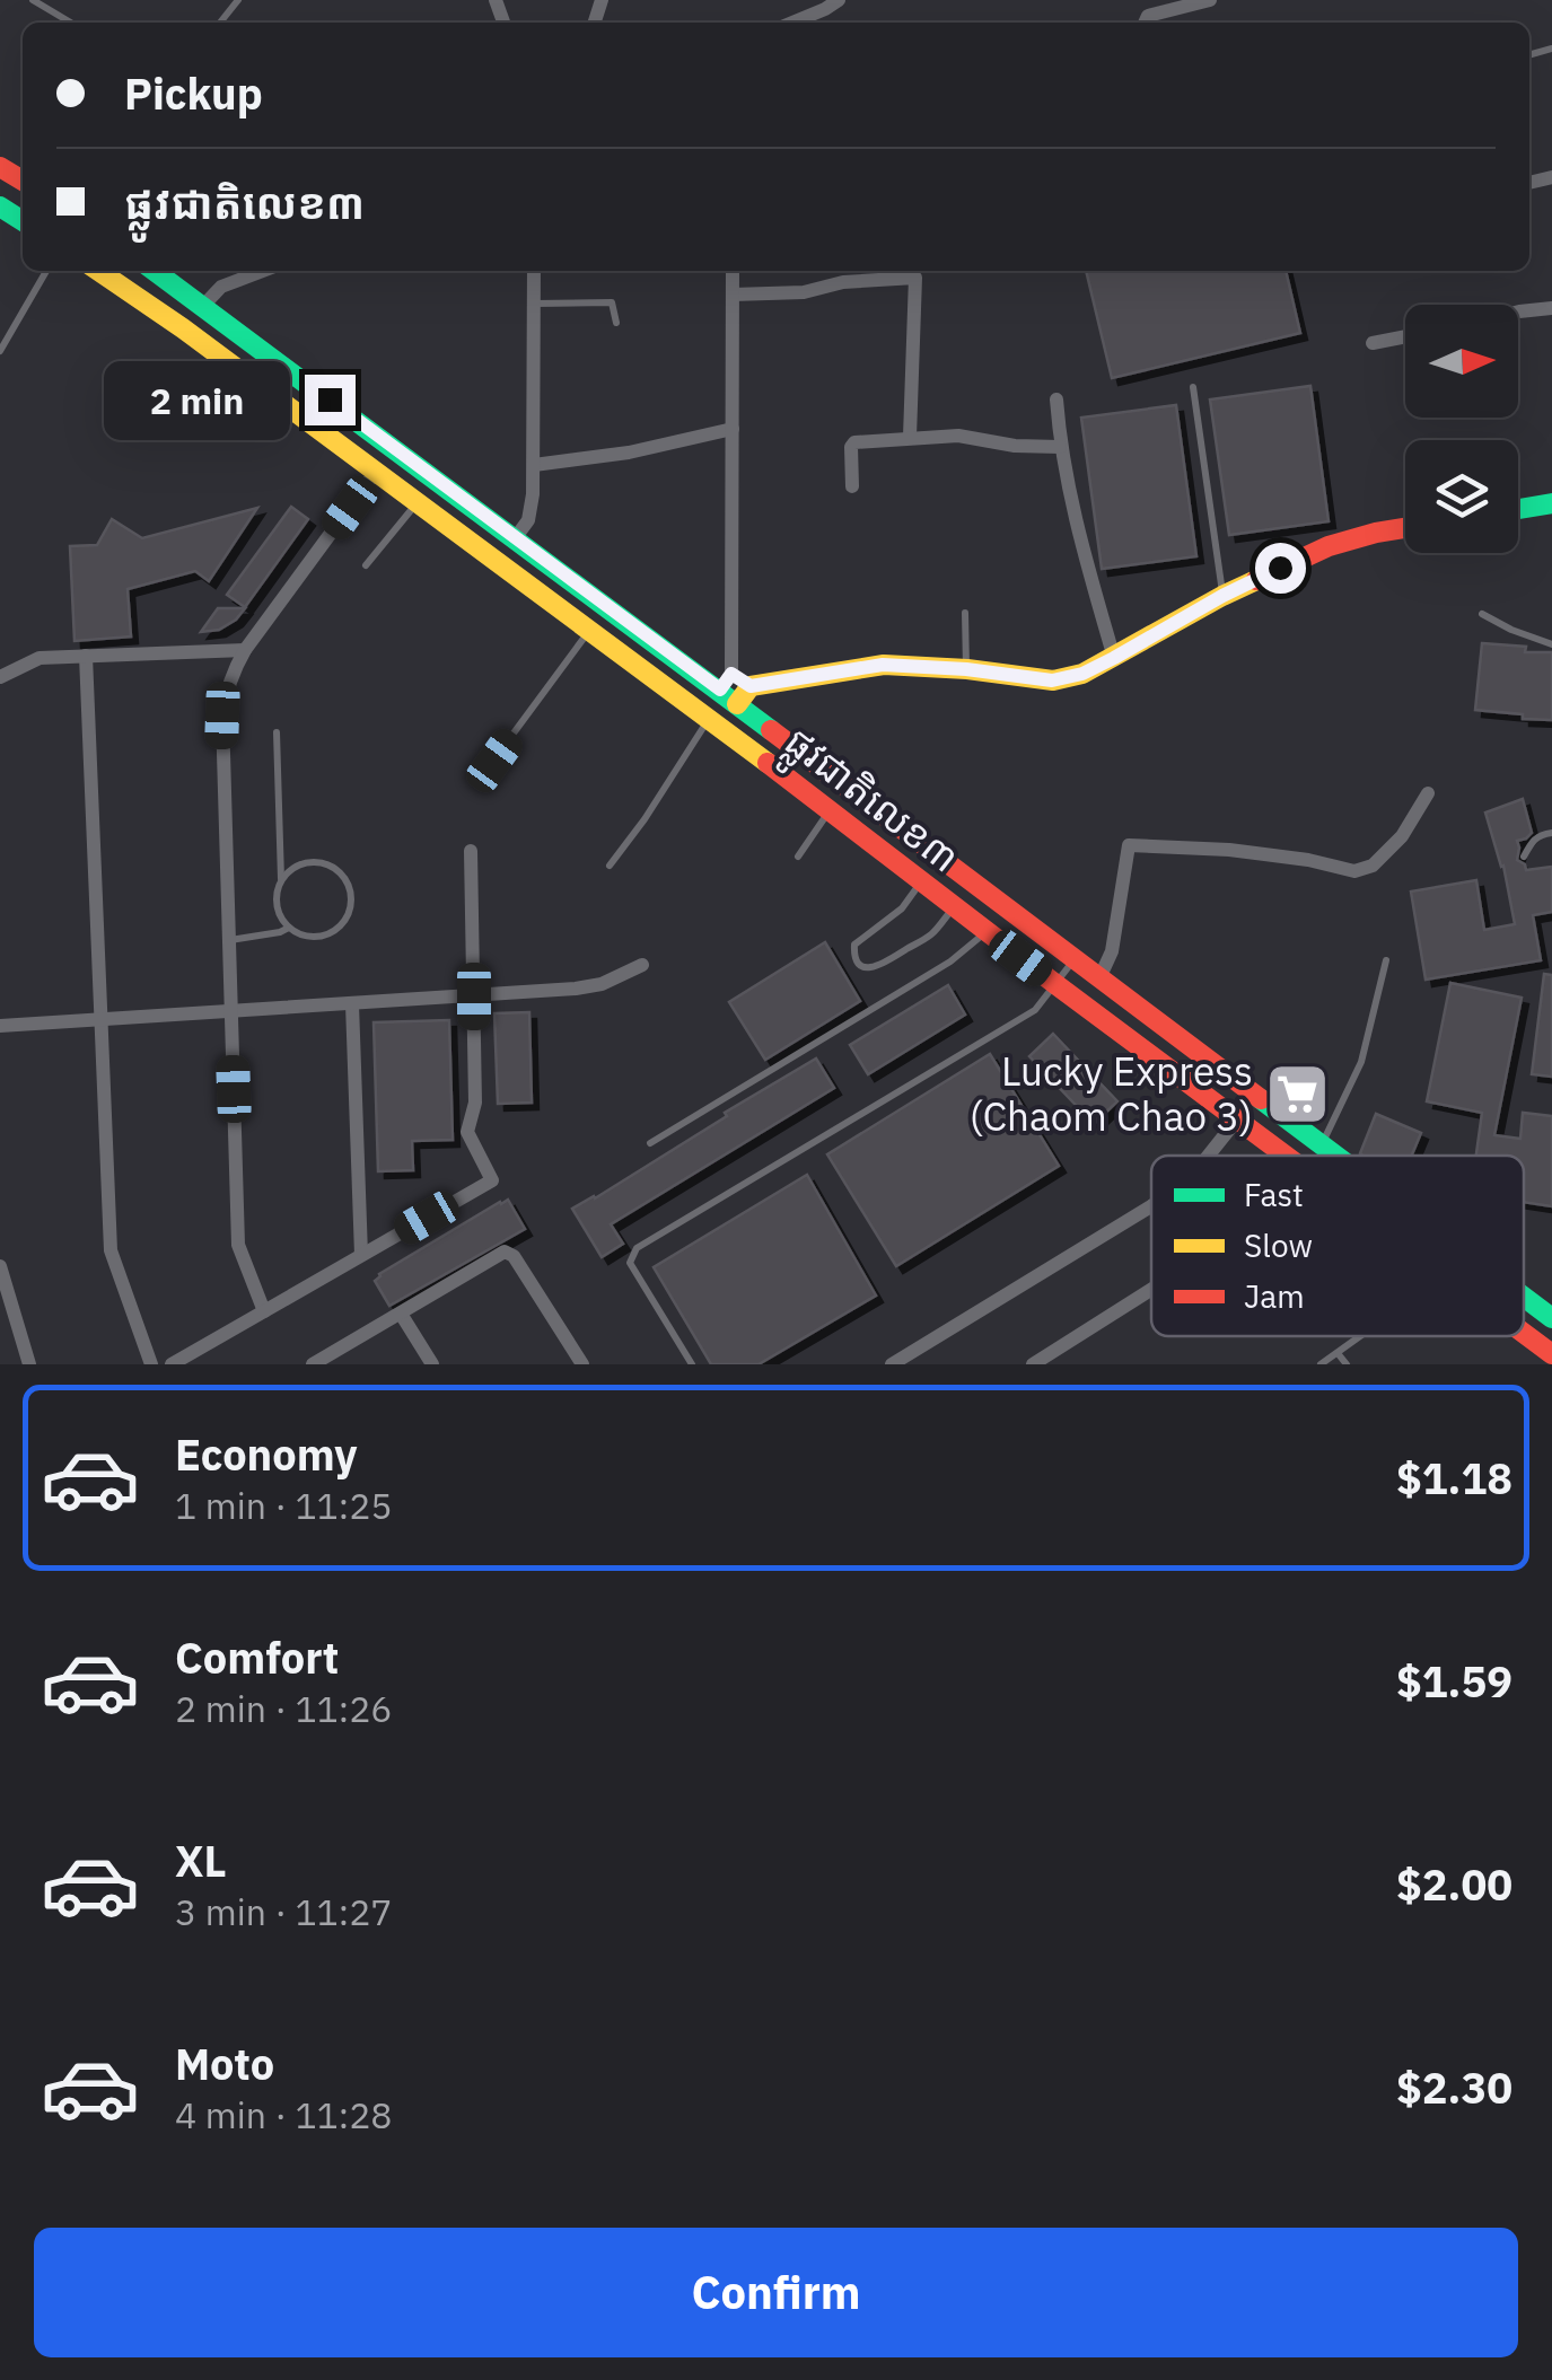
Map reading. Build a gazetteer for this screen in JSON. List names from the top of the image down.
{
  "streets": {
    "main road": ["ផ្លូវជាតិលេខ៣"]
  },
  "places": {
    "supermarket": ["Lucky Express (Chaom Chao 3)"]
  },
  "legend": ["Fast", "Slow", "Jam"],
  "north": "right",
  "page": {
    "banner": ["Pickup", "ផ្លូវជាតិលេខ៣"],
    "bubble": "2 min",
    "list": [
      {
        "name": "Economy",
        "note": "1 min · 11:25",
        "value": "$1.18"
      },
      {
        "name": "Comfort",
        "note": "2 min · 11:26",
        "value": "$1.59"
      },
      {
        "name": "XL",
        "note": "3 min · 11:27",
        "value": "$2.00"
      },
      {
        "name": "Moto",
        "note": "4 min · 11:28",
        "value": "$2.30"
      }
    ],
    "buttons": "Confirm"
  }
}
